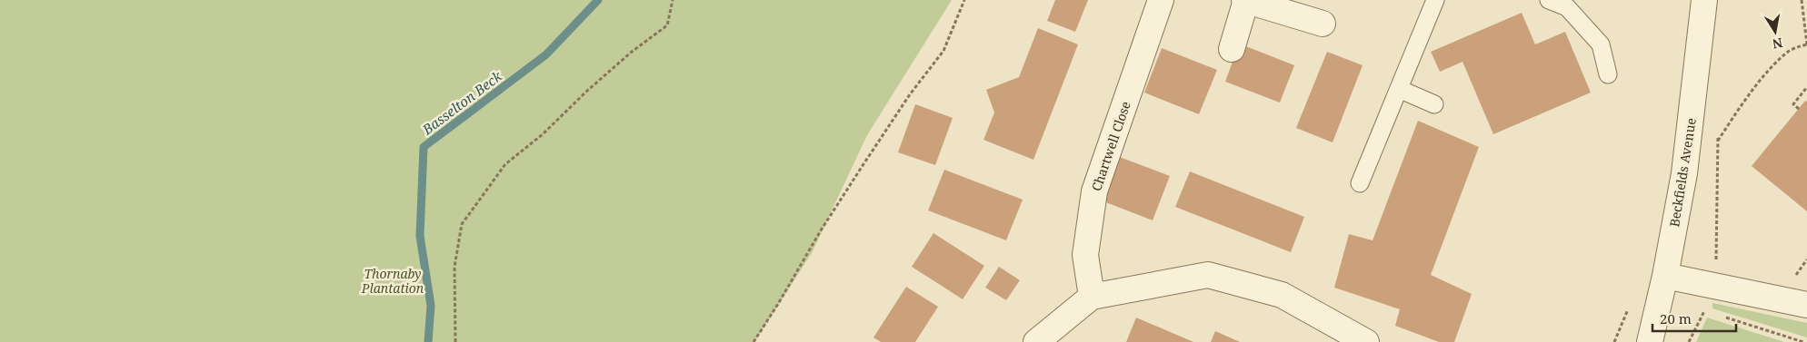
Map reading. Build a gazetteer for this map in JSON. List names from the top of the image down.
{
  "streets": {
    "street": ["Chartwell Close", "Beckfields Avenue"]
  },
  "water": ["Basselton Beck"],
  "parks": ["Thornaby Plantation"],
  "scale_bar": "20 m",
  "north": "bottom"
}
